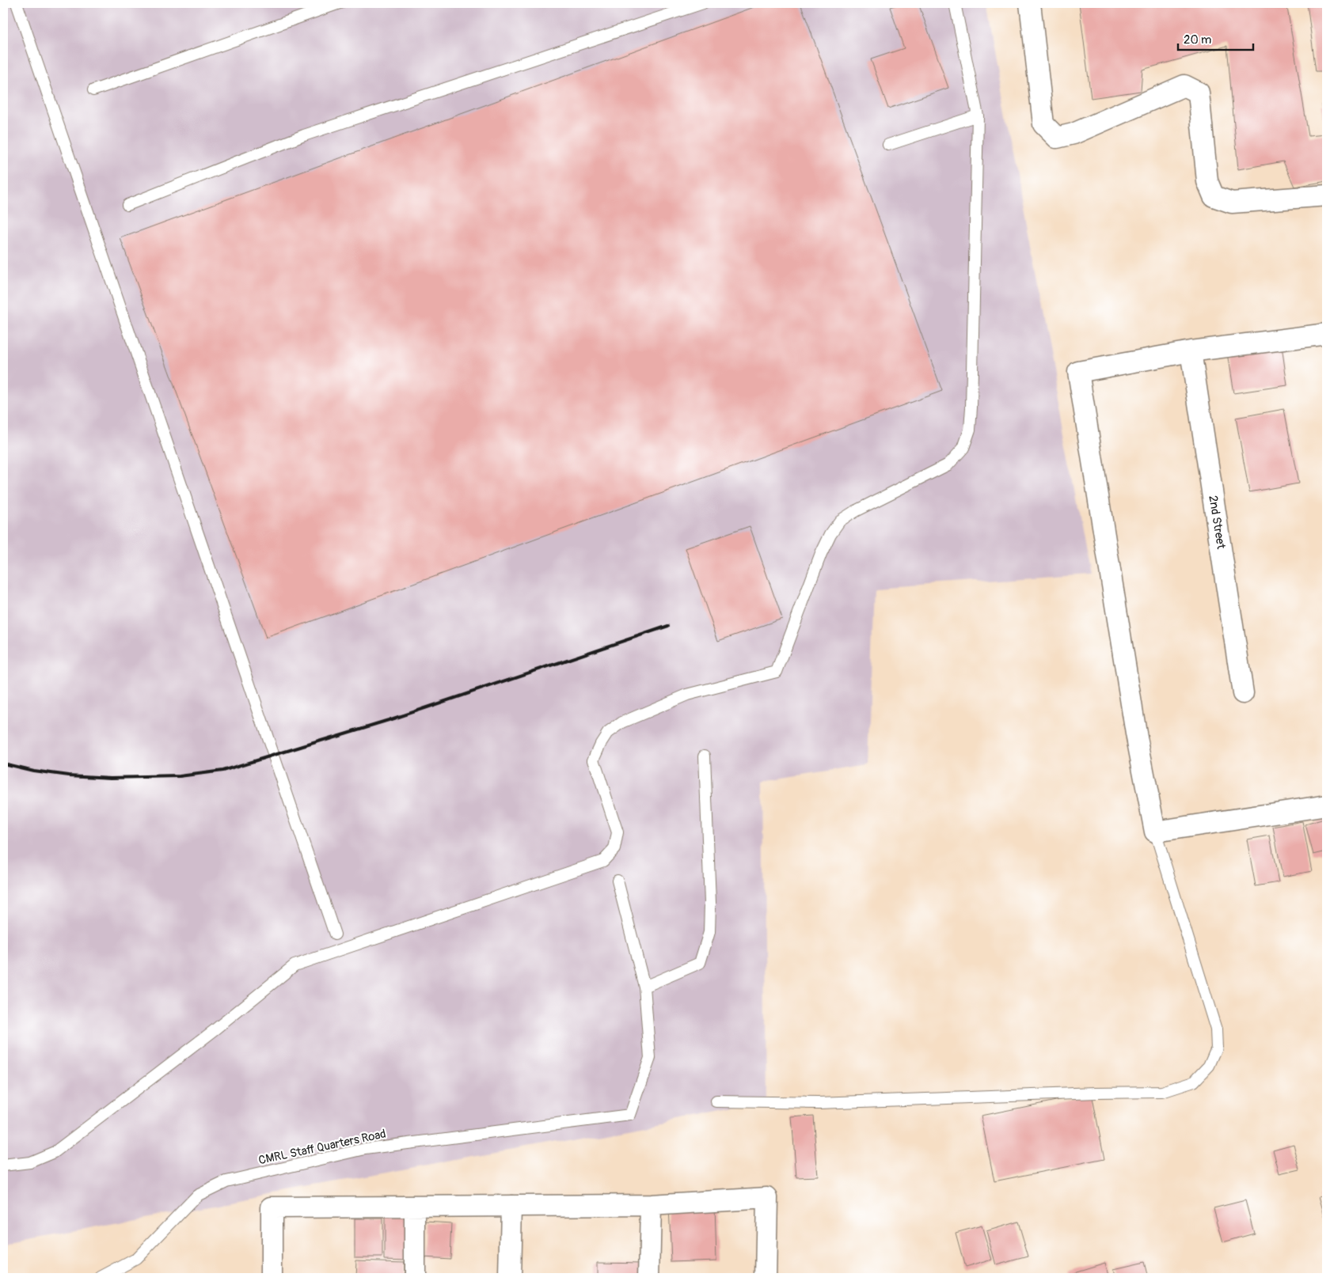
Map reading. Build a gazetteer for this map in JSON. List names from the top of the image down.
{
  "streets": {
    "street": ["2nd Street"],
    "lane": ["CMRL Staff Quarters Road"]
  },
  "scale_bar": "20 m"
}
